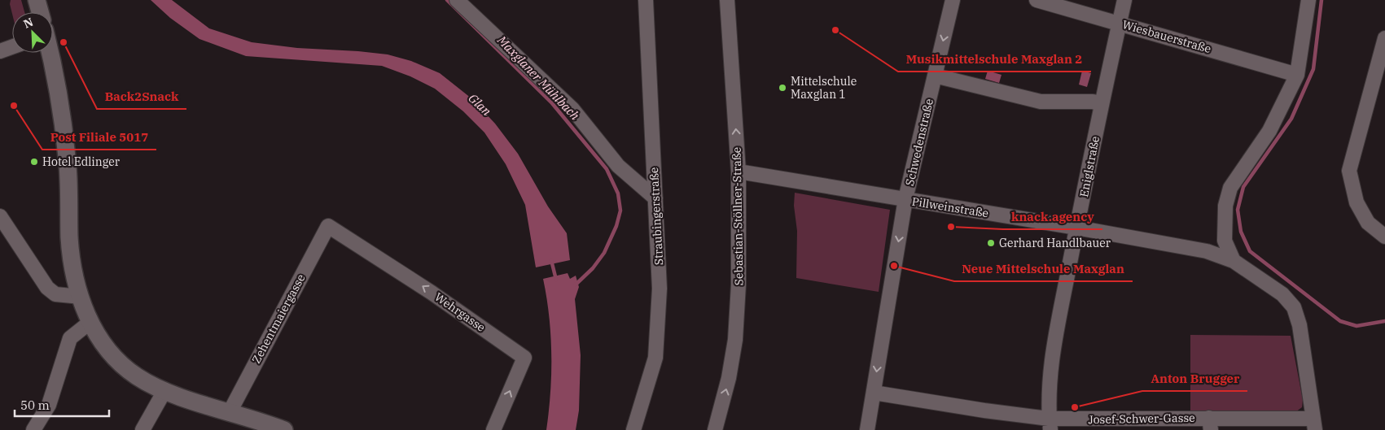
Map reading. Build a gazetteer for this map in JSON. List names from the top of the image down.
{
  "streets": {
    "street": [
      "Wiesbauerstraße",
      "Schwedenstraße",
      "Eniglstraße",
      "Pillweinstraße",
      "Straubingerstraße",
      "Sebastian-Stöllner-Straße",
      "Wehrgasse",
      "Zehentmaiergasse",
      "Josef-Schwer-Gasse"
    ]
  },
  "crossings": [
    ["Wiesbauerstraße", "Eniglstraße"],
    ["Schwedenstraße", "Pillweinstraße"],
    ["Schwedenstraße", "Josef-Schwer-Gasse"],
    ["Eniglstraße", "Pillweinstraße"],
    ["Eniglstraße", "Josef-Schwer-Gasse"],
    ["Pillweinstraße", "Sebastian-Stöllner-Straße"],
    ["Pillweinstraße", "Josef-Schwer-Gasse"],
    ["Wehrgasse", "Zehentmaiergasse"]
  ],
  "one_way": ["Schwedenstraße", "Sebastian-Stöllner-Straße", "Wehrgasse"],
  "water": ["Maxglaner Mühlbach", "Glan"],
  "places": [
    "Musikmittelschule Maxglan 2",
    "Back2Snack",
    "Mittelschule Maxglan 1",
    "Post Filiale 5017",
    "Hotel Edlinger",
    "knack.agency",
    "Gerhard Handlbauer",
    "Neue Mittelschule Maxglan",
    "Anton Brugger"
  ],
  "scale_bar": "50 m",
  "north": "top left"
}
